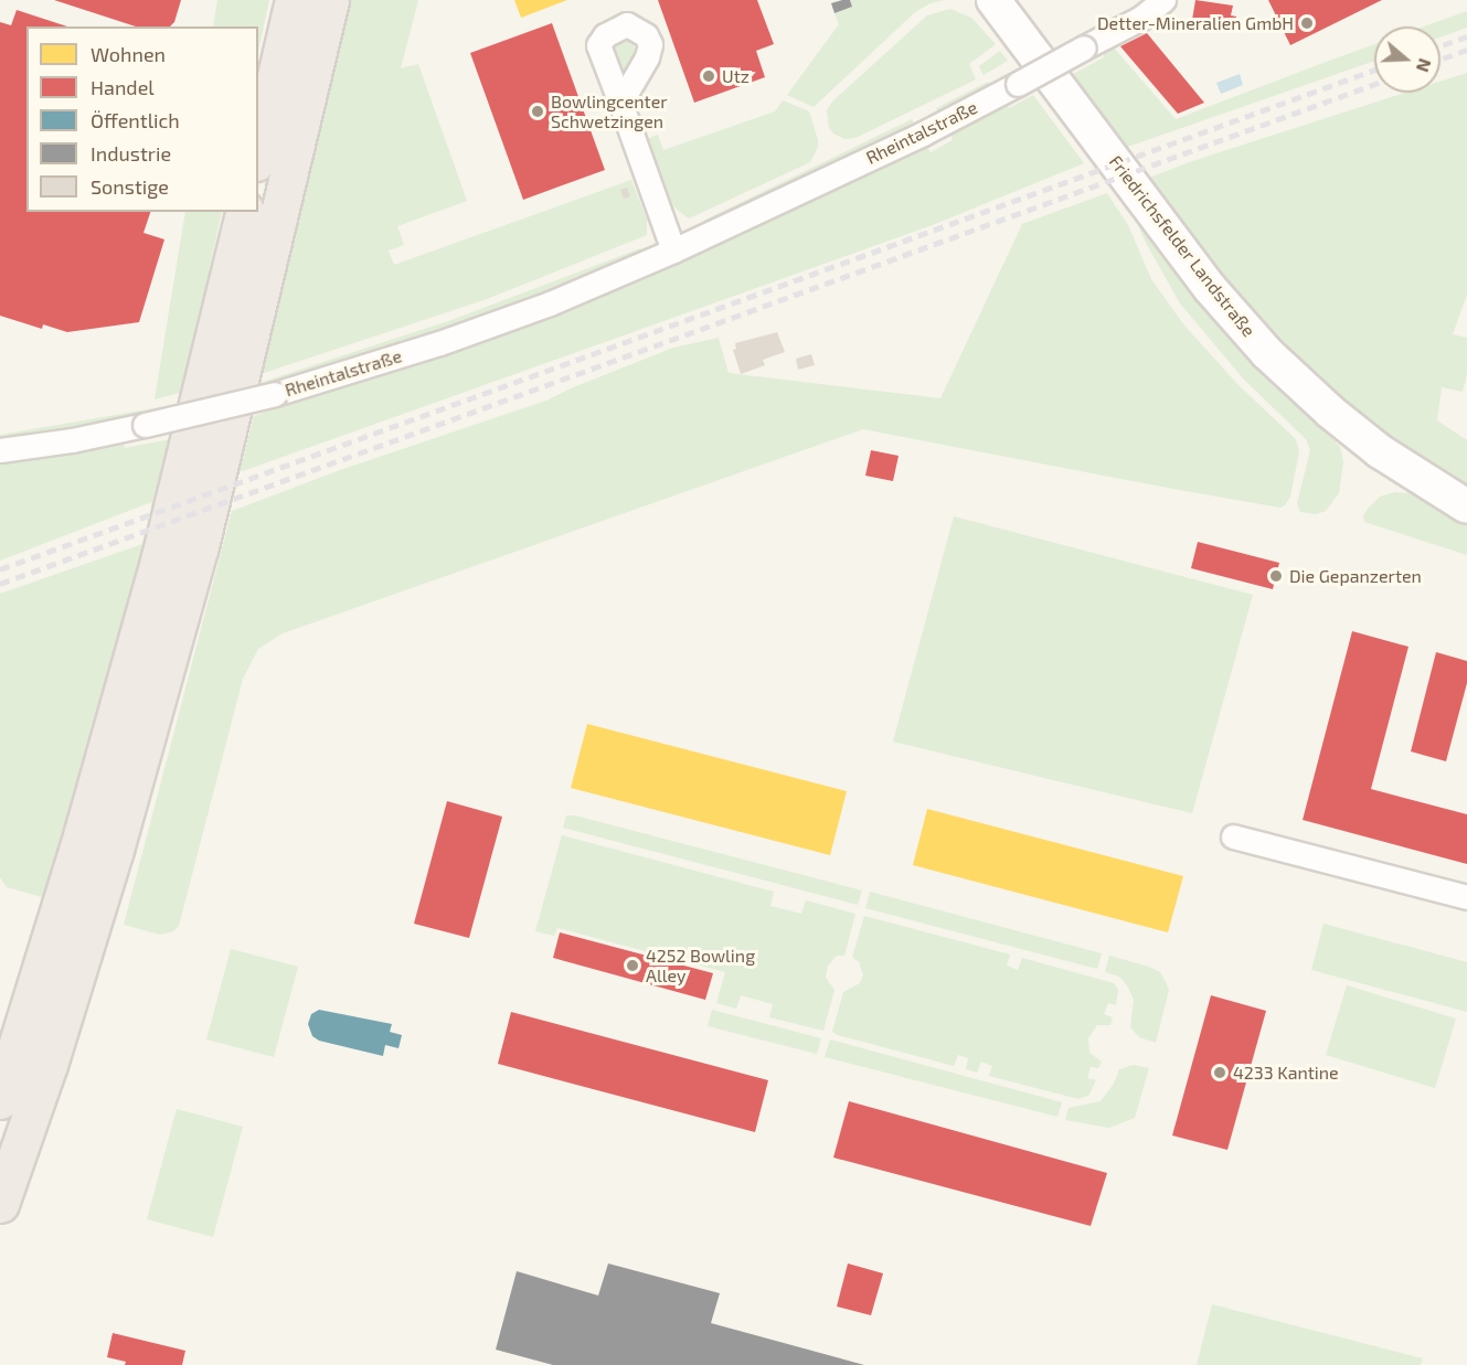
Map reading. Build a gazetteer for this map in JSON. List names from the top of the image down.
{
  "streets": {
    "main road": ["Friedrichsfelder Landstraße"],
    "street": ["Rheintalstraße"]
  },
  "places": [
    "Detter-Mineralien GmbH",
    "Utz",
    "Bowlingcenter Schwetzingen",
    "Die Gepanzerten",
    "4252 Bowling Alley",
    "4233 Kantine"
  ],
  "legend": [
    "Wohnen",
    "Handel",
    "Öffentlich",
    "Industrie",
    "Sonstige"
  ],
  "north": "right"
}
